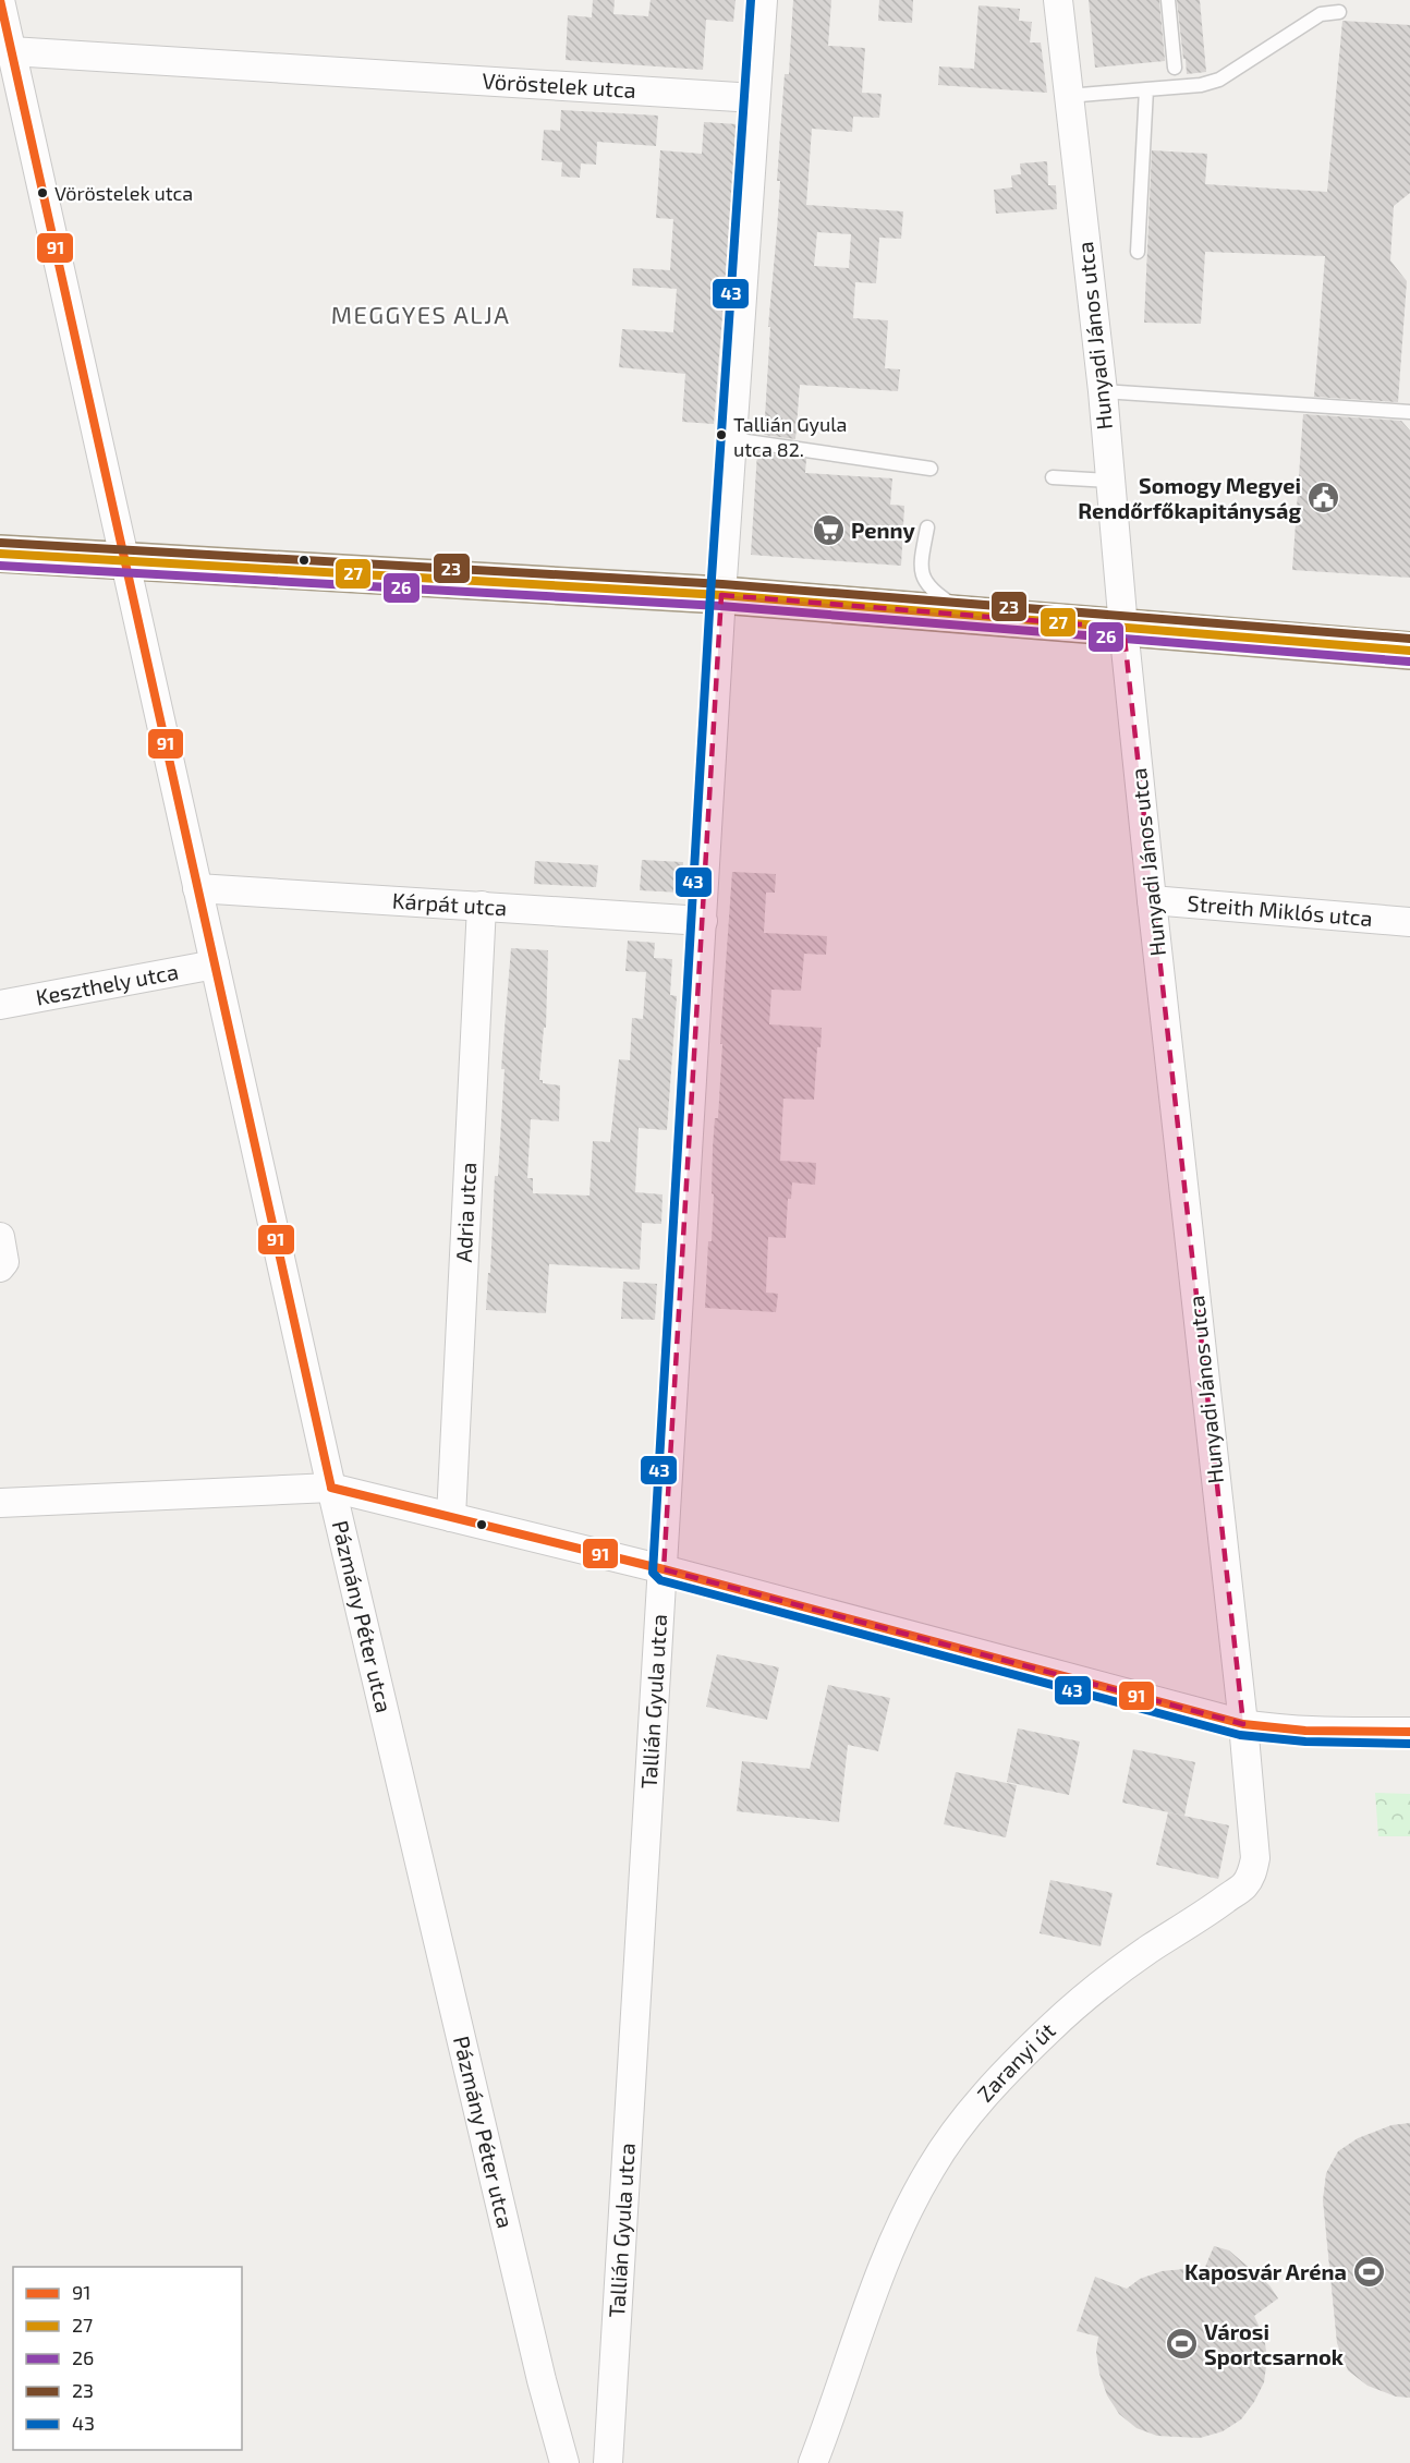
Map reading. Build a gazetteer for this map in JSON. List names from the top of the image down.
{
  "streets": {
    "street": [
      "Vöröstelek utca",
      "Hunyadi János utca",
      "Kárpát utca",
      "Streith Miklós utca",
      "Keszthely utca",
      "Adria utca",
      "Pázmány Péter utca",
      "Tallián Gyula utca",
      "Zaranyi út"
    ]
  },
  "crossings": [
    ["Vöröstelek utca", "Pázmány Péter utca"],
    ["Vöröstelek utca", "Tallián Gyula utca"],
    ["Hunyadi János utca", "Streith Miklós utca"],
    ["Hunyadi János utca", "Zaranyi út"],
    ["Kárpát utca", "Adria utca"],
    ["Kárpát utca", "Pázmány Péter utca"],
    ["Kárpát utca", "Tallián Gyula utca"],
    ["Keszthely utca", "Pázmány Péter utca"]
  ],
  "districts": ["MEGGYES ALJA"],
  "places": {
    "other": ["Vöröstelek utca", "Tallián Gyula utca 82."],
    "public building": ["Somogy Megyei Rendőrfőkapitányság"],
    "supermarket": ["Penny"],
    "sports": ["Kaposvár Aréna", "Városi Sportcsarnok"]
  },
  "lines": [
    "transit line 91",
    "transit line 43",
    "transit line 23",
    "transit line 27",
    "transit line 26"
  ],
  "legend": [
    "91",
    "27",
    "26",
    "23",
    "43"
  ]
}
